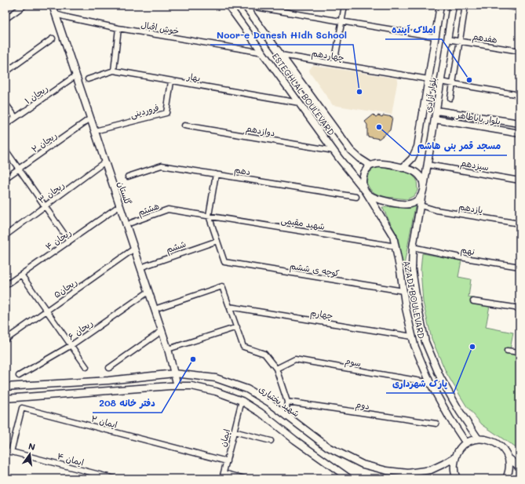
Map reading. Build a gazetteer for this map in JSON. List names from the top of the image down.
{
  "streets": {
    "main road": [
      "ESTEGHLAL BOULEVARD",
      "بلوار آزادی",
      "بلوار باباطاهر",
      "گلستان",
      "AZADI BOULEVARD",
      "شهید بختیاری"
    ],
    "street": [
      "خوش اقبال",
      "هفدهم",
      "چهاردهم",
      "بهار",
      "ریحان ۱",
      "فروردینی",
      "دوازدهم",
      "ریحان ۲",
      "سیزدهم",
      "دهم",
      "ریحان ۳",
      "یازدهم",
      "هشتم",
      "شهید مقیمی",
      "ریحان ۴",
      "ششم",
      "نهم",
      "کوچه ی ششم",
      "ریحان۵",
      "چهارم",
      "ریحان ۶",
      "سوم",
      "دوم",
      "ایمان ۲",
      "ایمان",
      "ایمان ۴"
    ]
  },
  "crossings": [
    ["خوش اقبال", "ESTEGHLAL BOULEVARD"],
    ["خوش اقبال", "گلستان"],
    ["هفدهم", "بلوار آزادی"],
    ["چهاردهم", "ESTEGHLAL BOULEVARD"],
    ["چهاردهم", "بلوار آزادی"],
    ["بهار", "ESTEGHLAL BOULEVARD"],
    ["بهار", "فروردینی"],
    ["ریحان ۱", "گلستان"],
    ["ESTEGHLAL BOULEVARD", "بلوار آزادی"],
    ["ESTEGHLAL BOULEVARD", "دوازدهم"],
    ["ESTEGHLAL BOULEVARD", "AZADI BOULEVARD"],
    ["بلوار آزادی", "بلوار باباطاهر"],
    ["بلوار آزادی", "سیزدهم"],
    ["بلوار آزادی", "AZADI BOULEVARD"],
    ["فروردینی", "گلستان"],
    ["ریحان ۲", "گلستان"],
    ["ریحان ۳", "گلستان"],
    ["گلستان", "ریحان ۴"],
    ["گلستان", "ششم"],
    ["گلستان", "ریحان۵"],
    ["گلستان", "ریحان ۶"],
    ["گلستان", "شهید بختیاری"],
    ["یازدهم", "AZADI BOULEVARD"],
    ["هشتم", "شهید مقیمی"],
    ["شهید مقیمی", "AZADI BOULEVARD"],
    ["ششم", "کوچه ی ششم"],
    ["نهم", "AZADI BOULEVARD"],
    ["کوچه ی ششم", "AZADI BOULEVARD"],
    ["AZADI BOULEVARD", "چهارم"],
    ["AZADI BOULEVARD", "سوم"],
    ["ایمان ۲", "ایمان"],
    ["ایمان ۲", "ایمان ۴"]
  ],
  "places": [
    "املاک آینده",
    "Noor-e Danesh Hidh School",
    "مسجد قمر بنی هاشم",
    "پارک شهرداری",
    "دفتر خانه 208"
  ],
  "north": "top"
}
